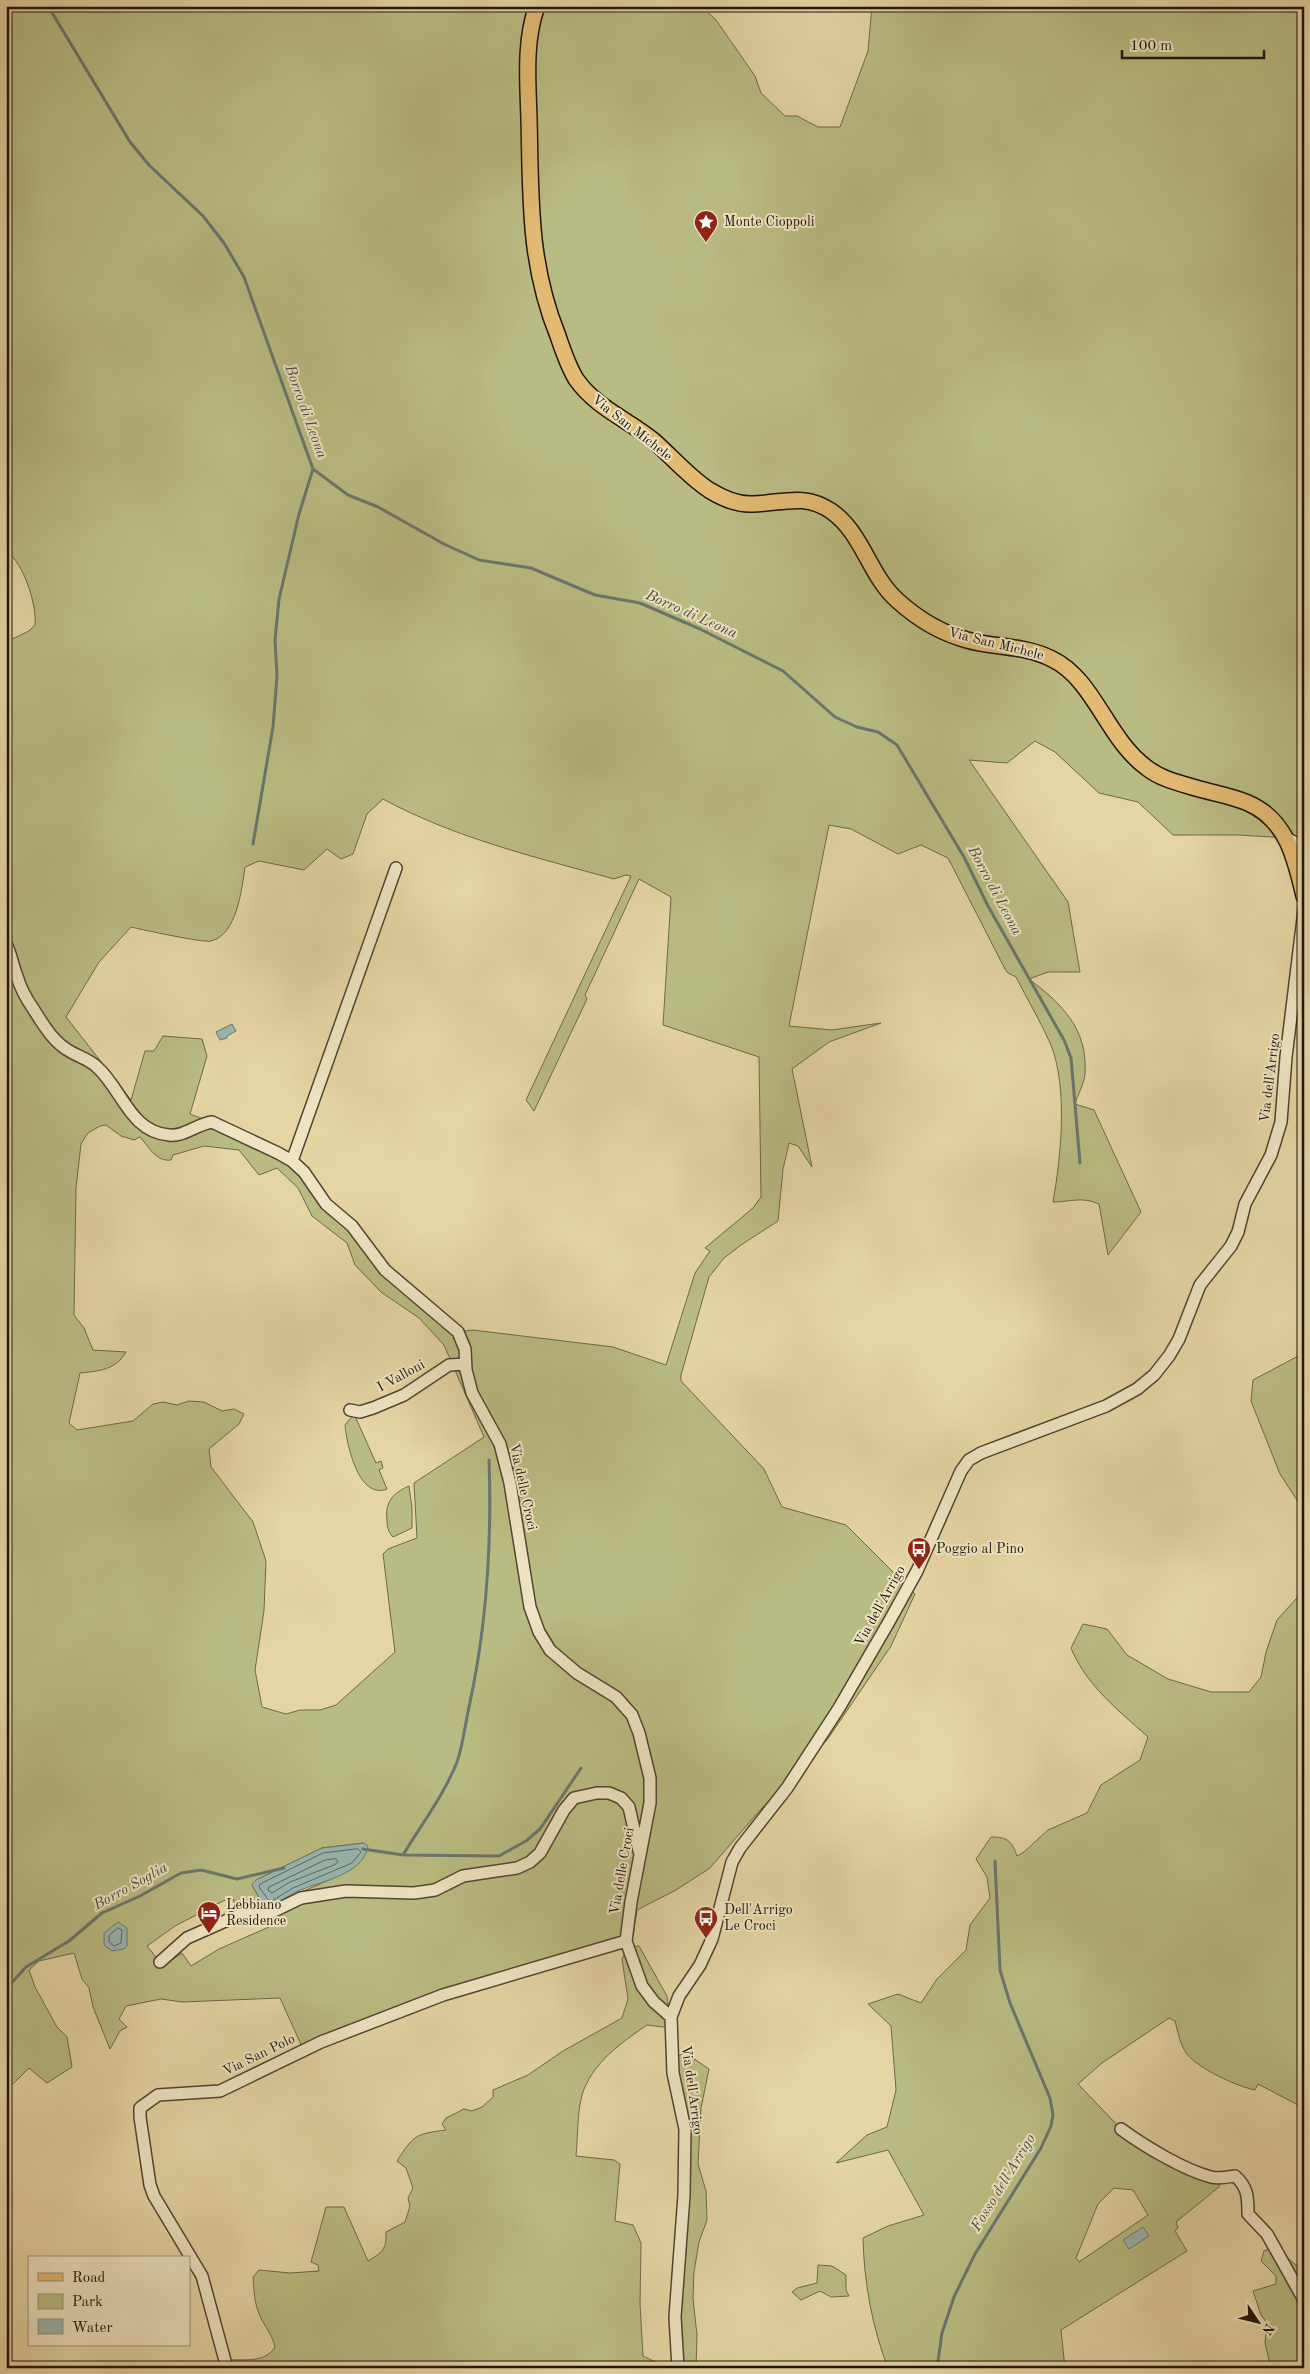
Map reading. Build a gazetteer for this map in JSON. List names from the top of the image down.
{
  "streets": {
    "main road": ["Via San Michele"],
    "street": [
      "Via dell'Arrigo",
      "I Valloni",
      "Via delle Croci",
      "Via San Polo"
    ]
  },
  "crossings": [
    ["Via dell'Arrigo", "Via delle Croci"],
    ["I Valloni", "Via delle Croci"],
    ["Via delle Croci", "Via San Polo"]
  ],
  "water": ["Borro di Leona", "Borro Soglia", "Fosso dell'Arrigo"],
  "places": {
    "place": ["Monte Cioppoli"],
    "bus stop": ["Poggio al Pino", "Dell'Arrigo Le Croci"],
    "hotel": ["Lebbiano Residence"]
  },
  "legend": ["Road", "Park", "Water"],
  "scale_bar": "100 m",
  "north": "bottom right"
}
